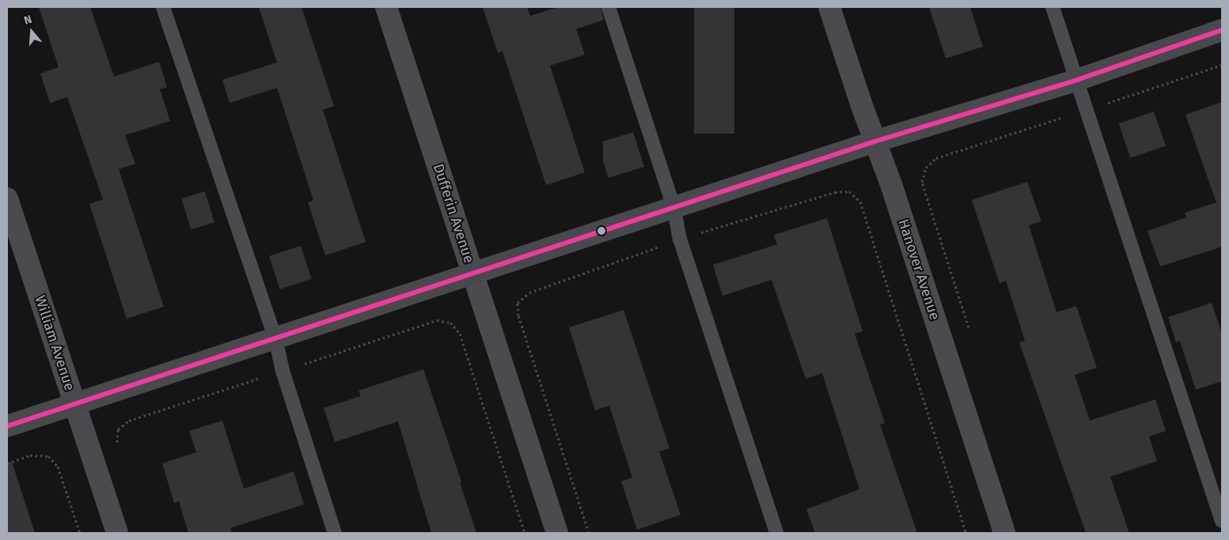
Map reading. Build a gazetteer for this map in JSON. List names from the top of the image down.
{
  "streets": {
    "street": ["Dufferin Avenue", "Hanover Avenue", "William Avenue"]
  },
  "north": "top"
}
